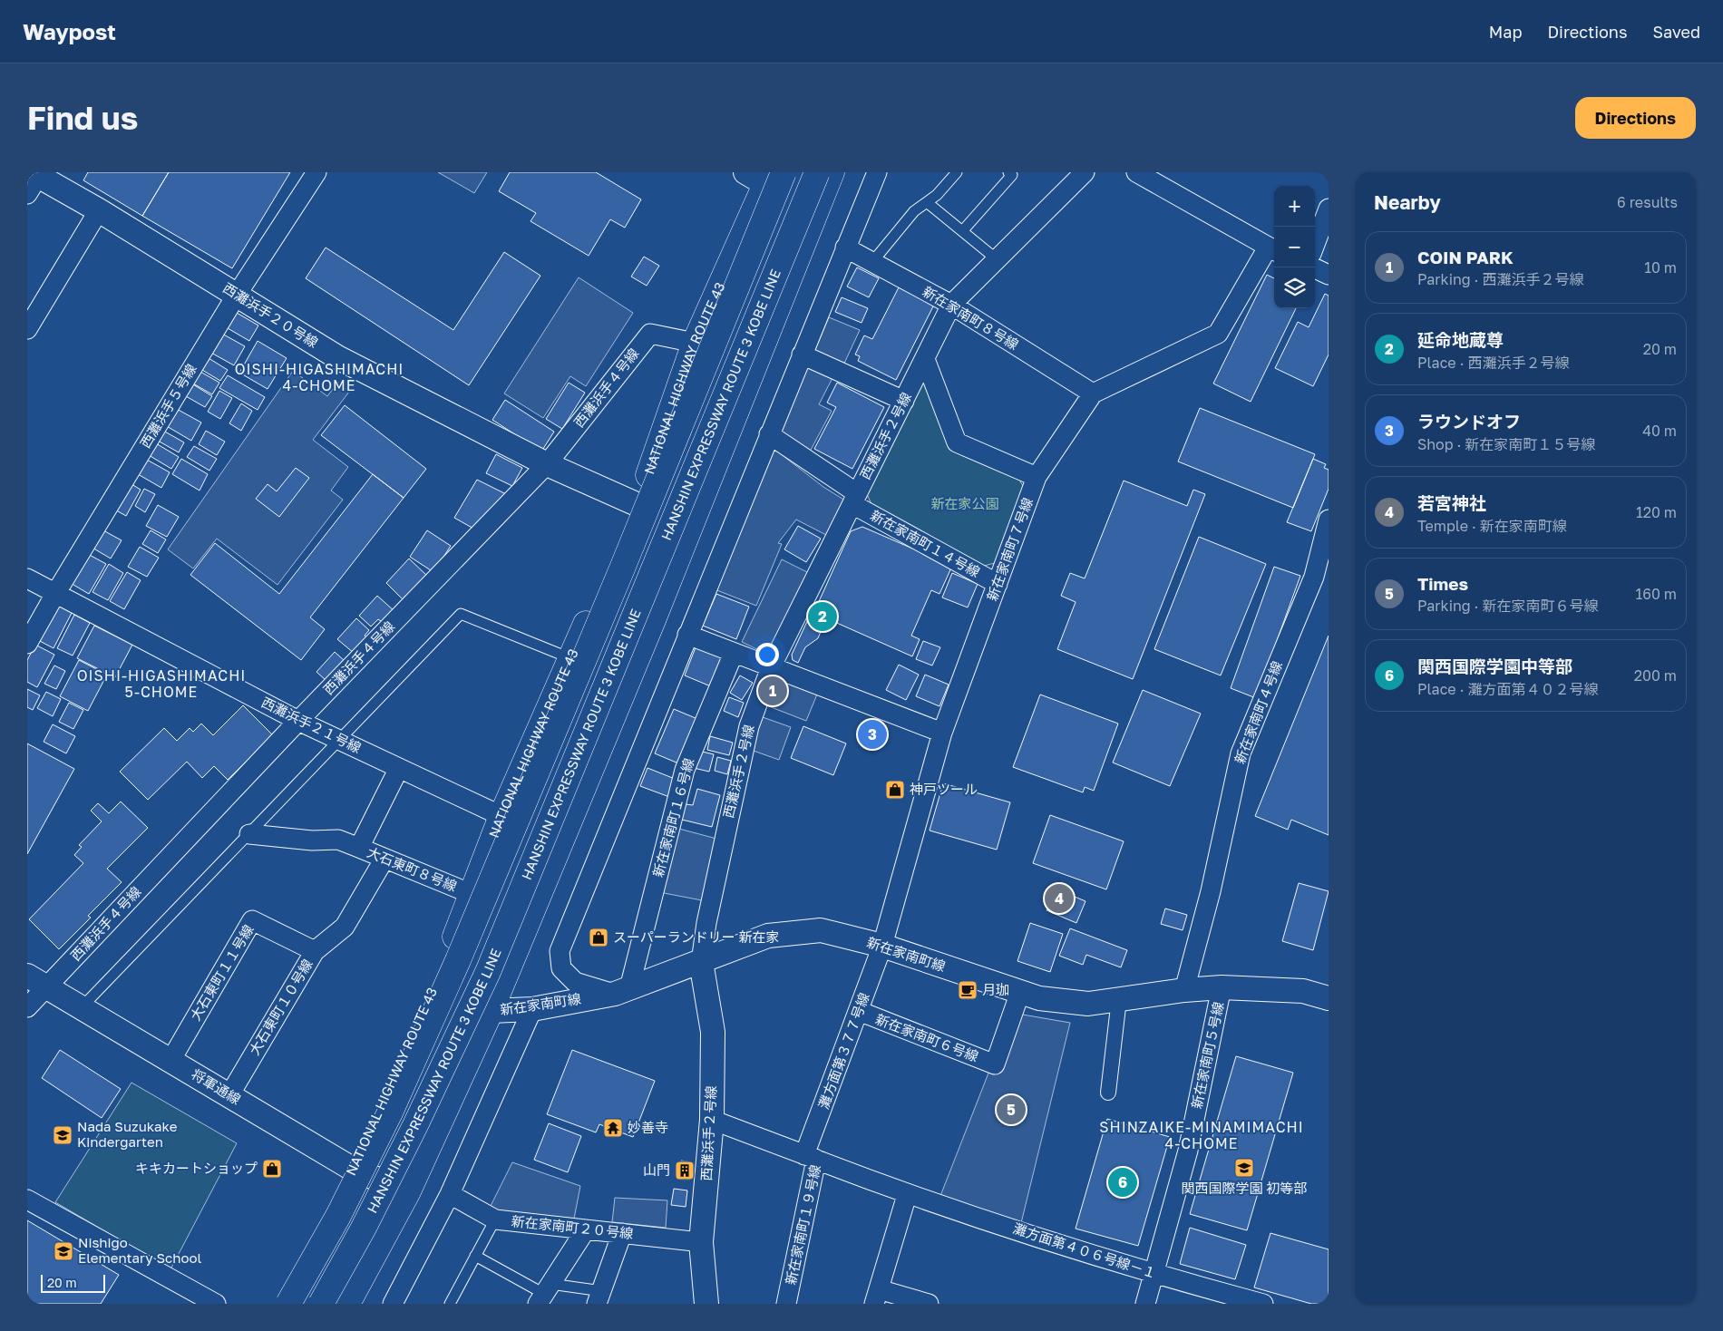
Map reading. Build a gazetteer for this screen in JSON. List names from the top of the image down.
{
  "streets": {
    "highway": ["NATIONAL HIGHWAY ROUTE 43", "HANSHIN EXPRESSWAY ROUTE 3 KOBE LINE"],
    "street": [
      "西灘浜手２０号線",
      "新在家南町８号線",
      "西灘浜手４号線",
      "西灘浜手５号線",
      "西灘浜手２号線",
      "新在家南町１４号線",
      "新在家南町７号線",
      "新在家南町４号線",
      "西灘浜手２１号線",
      "新在家南町１６号線",
      "大石東町８号線",
      "新在家南町線",
      "大石東町１１号線",
      "大石東町１０号線",
      "新在家南町６号線",
      "灘方面第３７７号線",
      "新在家南町５号線",
      "将軍通線",
      "新在家南町１９号線",
      "新在家南町２０号線",
      "灘方面第４０６号線－１"
    ]
  },
  "crossings": [
    ["西灘浜手２０号線", "NATIONAL HIGHWAY ROUTE 43"],
    ["西灘浜手２０号線", "西灘浜手４号線"],
    ["西灘浜手２０号線", "西灘浜手５号線"],
    ["新在家南町８号線", "西灘浜手２号線"],
    ["新在家南町８号線", "新在家南町７号線"],
    ["NATIONAL HIGHWAY ROUTE 43", "西灘浜手４号線"],
    ["NATIONAL HIGHWAY ROUTE 43", "HANSHIN EXPRESSWAY ROUTE 3 KOBE LINE"],
    ["NATIONAL HIGHWAY ROUTE 43", "西灘浜手２１号線"],
    ["NATIONAL HIGHWAY ROUTE 43", "大石東町８号線"],
    ["NATIONAL HIGHWAY ROUTE 43", "将軍通線"],
    ["西灘浜手４号線", "西灘浜手２１号線"],
    ["西灘浜手４号線", "将軍通線"],
    ["西灘浜手５号線", "西灘浜手２１号線"],
    ["西灘浜手２号線", "新在家南町１４号線"],
    ["西灘浜手２号線", "新在家南町線"],
    ["西灘浜手２号線", "新在家南町２０号線"],
    ["新在家南町１４号線", "新在家南町７号線"],
    ["新在家南町７号線", "新在家南町線"],
    ["新在家南町７号線", "灘方面第３７７号線"],
    ["新在家南町４号線", "新在家南町線"],
    ["西灘浜手２１号線", "大石東町８号線"],
    ["新在家南町１６号線", "新在家南町線"],
    ["大石東町８号線", "大石東町１０号線"],
    ["新在家南町線", "新在家南町６号線"],
    ["新在家南町線", "灘方面第３７７号線"],
    ["新在家南町線", "新在家南町５号線"],
    ["大石東町１１号線", "大石東町１０号線"],
    ["大石東町１１号線", "将軍通線"],
    ["大石東町１０号線", "将軍通線"],
    ["新在家南町６号線", "灘方面第３７７号線"],
    ["灘方面第３７７号線", "新在家南町１９号線"],
    ["新在家南町５号線", "灘方面第４０６号線－１"],
    ["新在家南町１９号線", "灘方面第４０６号線－１"]
  ],
  "districts": ["OISHI-HIGASHIMACHI 4-CHOME", "OISHI-HIGASHIMACHI 5-CHOME", "SHINZAIKE-MINAMIMACHI 4-CHOME"],
  "parks": ["新在家公園"],
  "places": {
    "shop": ["神戸ツール", "スーパーランドリー 新在家", "キキカートショップ"],
    "cafe": ["月珈"],
    "temple": ["妙善寺"],
    "school or university": ["Nada Suzukake Kindergarten", "関西国際学園 初等部", "Nishigo Elementary School"],
    "building": ["山門"]
  },
  "scale_bar": "20 m",
  "page": {
    "header": "Waypost",
    "nav": ["Map", "Directions", "Saved"],
    "buttons": "Directions",
    "title": "Find us",
    "heading": ["Nearby", "6 results"],
    "map_buttons": ["+", "−"],
    "list": [
      {
        "mark": "1",
        "name": "COIN PARK",
        "note": "Parking · 西灘浜手２号線",
        "value": "10 m"
      },
      {
        "mark": "2",
        "name": "延命地蔵尊",
        "note": "Place · 西灘浜手２号線",
        "value": "20 m"
      },
      {
        "mark": "3",
        "name": "ラウンドオフ",
        "note": "Shop · 新在家南町１５号線",
        "value": "40 m"
      },
      {
        "mark": "4",
        "name": "若宮神社",
        "note": "Temple · 新在家南町線",
        "value": "120 m"
      },
      {
        "mark": "5",
        "name": "Times",
        "note": "Parking · 新在家南町６号線",
        "value": "160 m"
      },
      {
        "mark": "6",
        "name": "関西国際学園中等部",
        "note": "Place · 灘方面第４０２号線",
        "value": "200 m"
      }
    ],
    "pins": [
      "2",
      "1",
      "3",
      "4",
      "5",
      "6"
    ],
    "scale": "20 m"
  }
}
